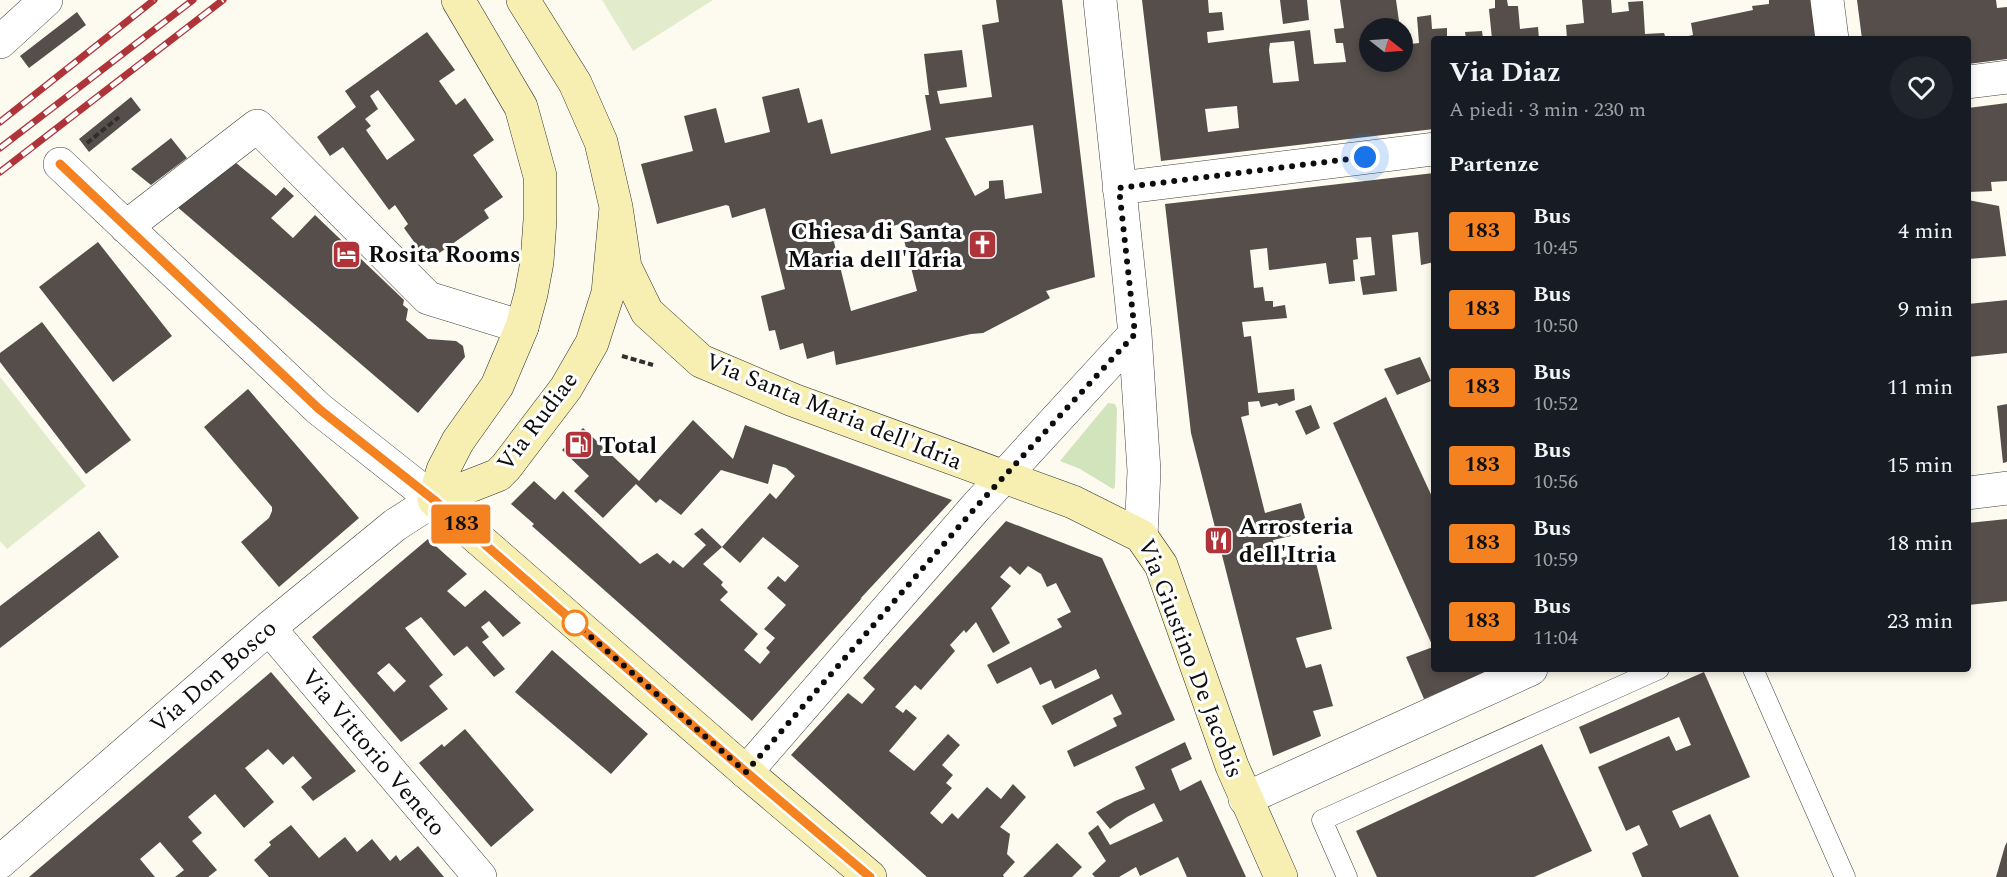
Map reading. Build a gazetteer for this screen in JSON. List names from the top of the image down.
{
  "streets": {
    "main road": ["Via Santa Maria dell'Idria", "Via Rudiae", "Via Giustino De Jacobis"],
    "street": ["Via Don Bosco", "Via Vittorio Veneto"]
  },
  "crossings": [
    ["Via Santa Maria dell'Idria", "Via Rudiae"],
    ["Via Santa Maria dell'Idria", "Via Giustino De Jacobis"],
    ["Via Rudiae", "Via Don Bosco"],
    ["Via Don Bosco", "Via Vittorio Veneto"]
  ],
  "places": {
    "church": ["Chiesa di Santa Maria dell'Idria"],
    "hotel": ["Rosita Rooms"],
    "fuel station": ["Total"],
    "restaurant": ["Arrosteria dell'Itria"]
  },
  "lines": ["bus line 183"],
  "north": "right",
  "page": {
    "on_map": "183",
    "heading": [
      ["Via Diaz", "A piedi · 3 min · 230 m"],
      "Partenze"
    ],
    "list": [
      {
        "mark": "183",
        "name": "Bus",
        "note": "10:45",
        "value": "4 min"
      },
      {
        "mark": "183",
        "name": "Bus",
        "note": "10:50",
        "value": "9 min"
      },
      {
        "mark": "183",
        "name": "Bus",
        "note": "10:52",
        "value": "11 min"
      },
      {
        "mark": "183",
        "name": "Bus",
        "note": "10:56",
        "value": "15 min"
      },
      {
        "mark": "183",
        "name": "Bus",
        "note": "10:59",
        "value": "18 min"
      },
      {
        "mark": "183",
        "name": "Bus",
        "note": "11:04",
        "value": "23 min"
      }
    ]
  }
}
